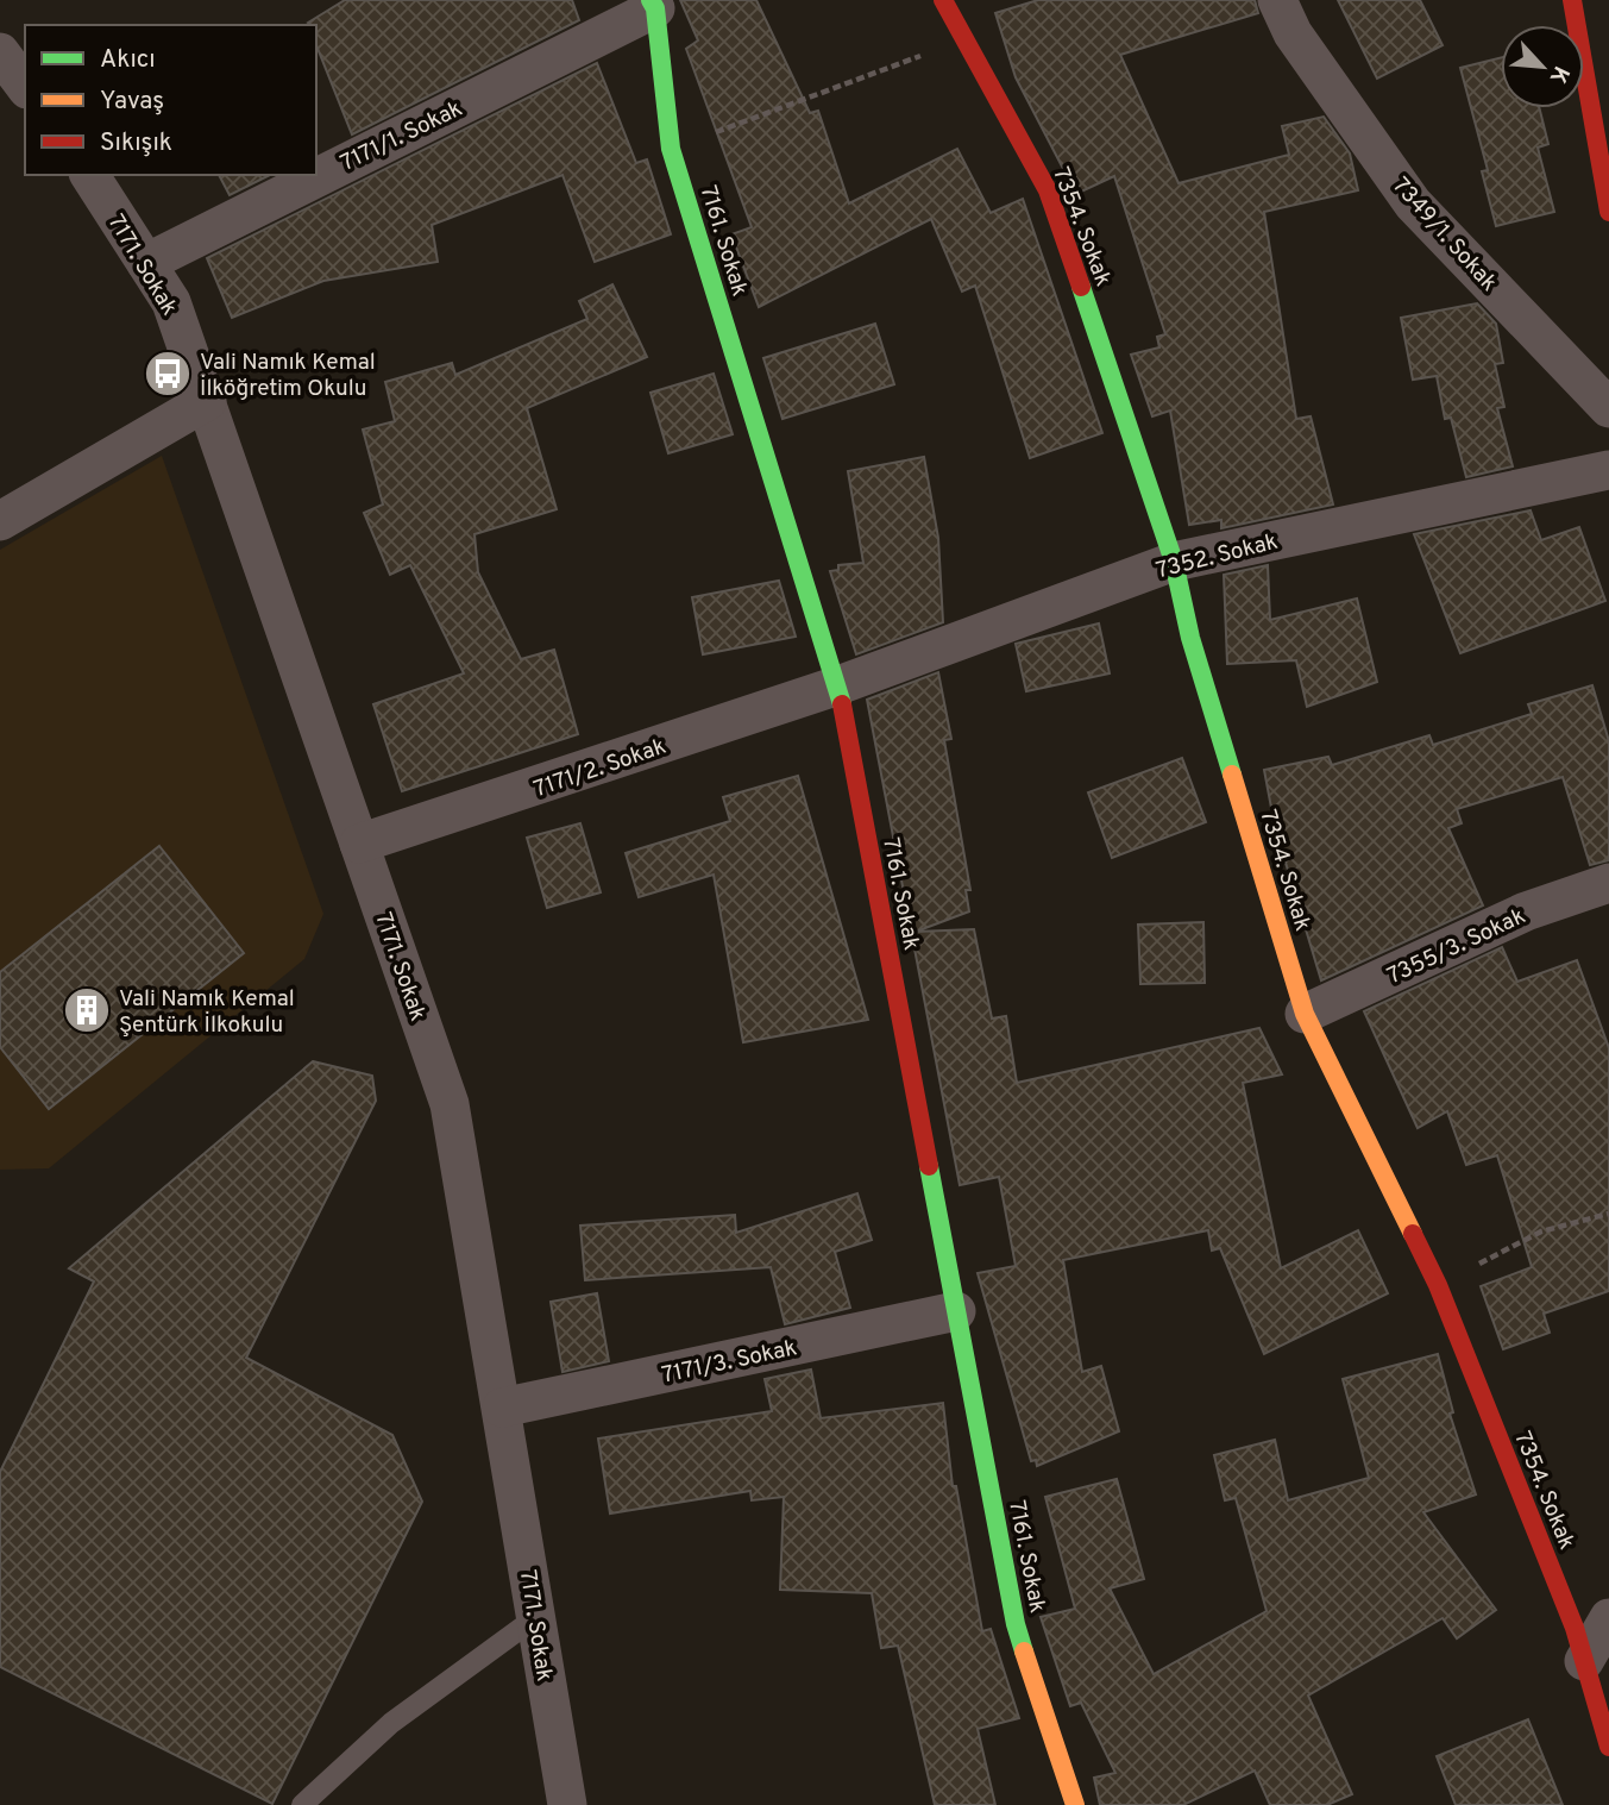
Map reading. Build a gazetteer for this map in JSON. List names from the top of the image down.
{
  "streets": {
    "street": [
      "7171/1. Sokak",
      "7354. Sokak",
      "7349/1. Sokak",
      "7161. Sokak",
      "7171. Sokak",
      "7352. Sokak",
      "7171/2. Sokak",
      "7355/3. Sokak",
      "7171/3. Sokak"
    ]
  },
  "crossings": [
    ["7171/1. Sokak", "7161. Sokak"],
    ["7171/1. Sokak", "7171. Sokak"],
    ["7354. Sokak", "7352. Sokak"],
    ["7354. Sokak", "7355/3. Sokak"],
    ["7161. Sokak", "7352. Sokak"],
    ["7161. Sokak", "7171/2. Sokak"],
    ["7161. Sokak", "7171/3. Sokak"],
    ["7171. Sokak", "7171/2. Sokak"],
    ["7171. Sokak", "7171/3. Sokak"],
    ["7352. Sokak", "7171/2. Sokak"]
  ],
  "places": {
    "bus stop": ["Vali Namık Kemal İlköğretim Okulu"],
    "building": ["Vali Namık Kemal Şentürk İlkokulu"]
  },
  "legend": ["Akıcı", "Yavaş", "Sıkışık"],
  "north": "bottom right"
}
